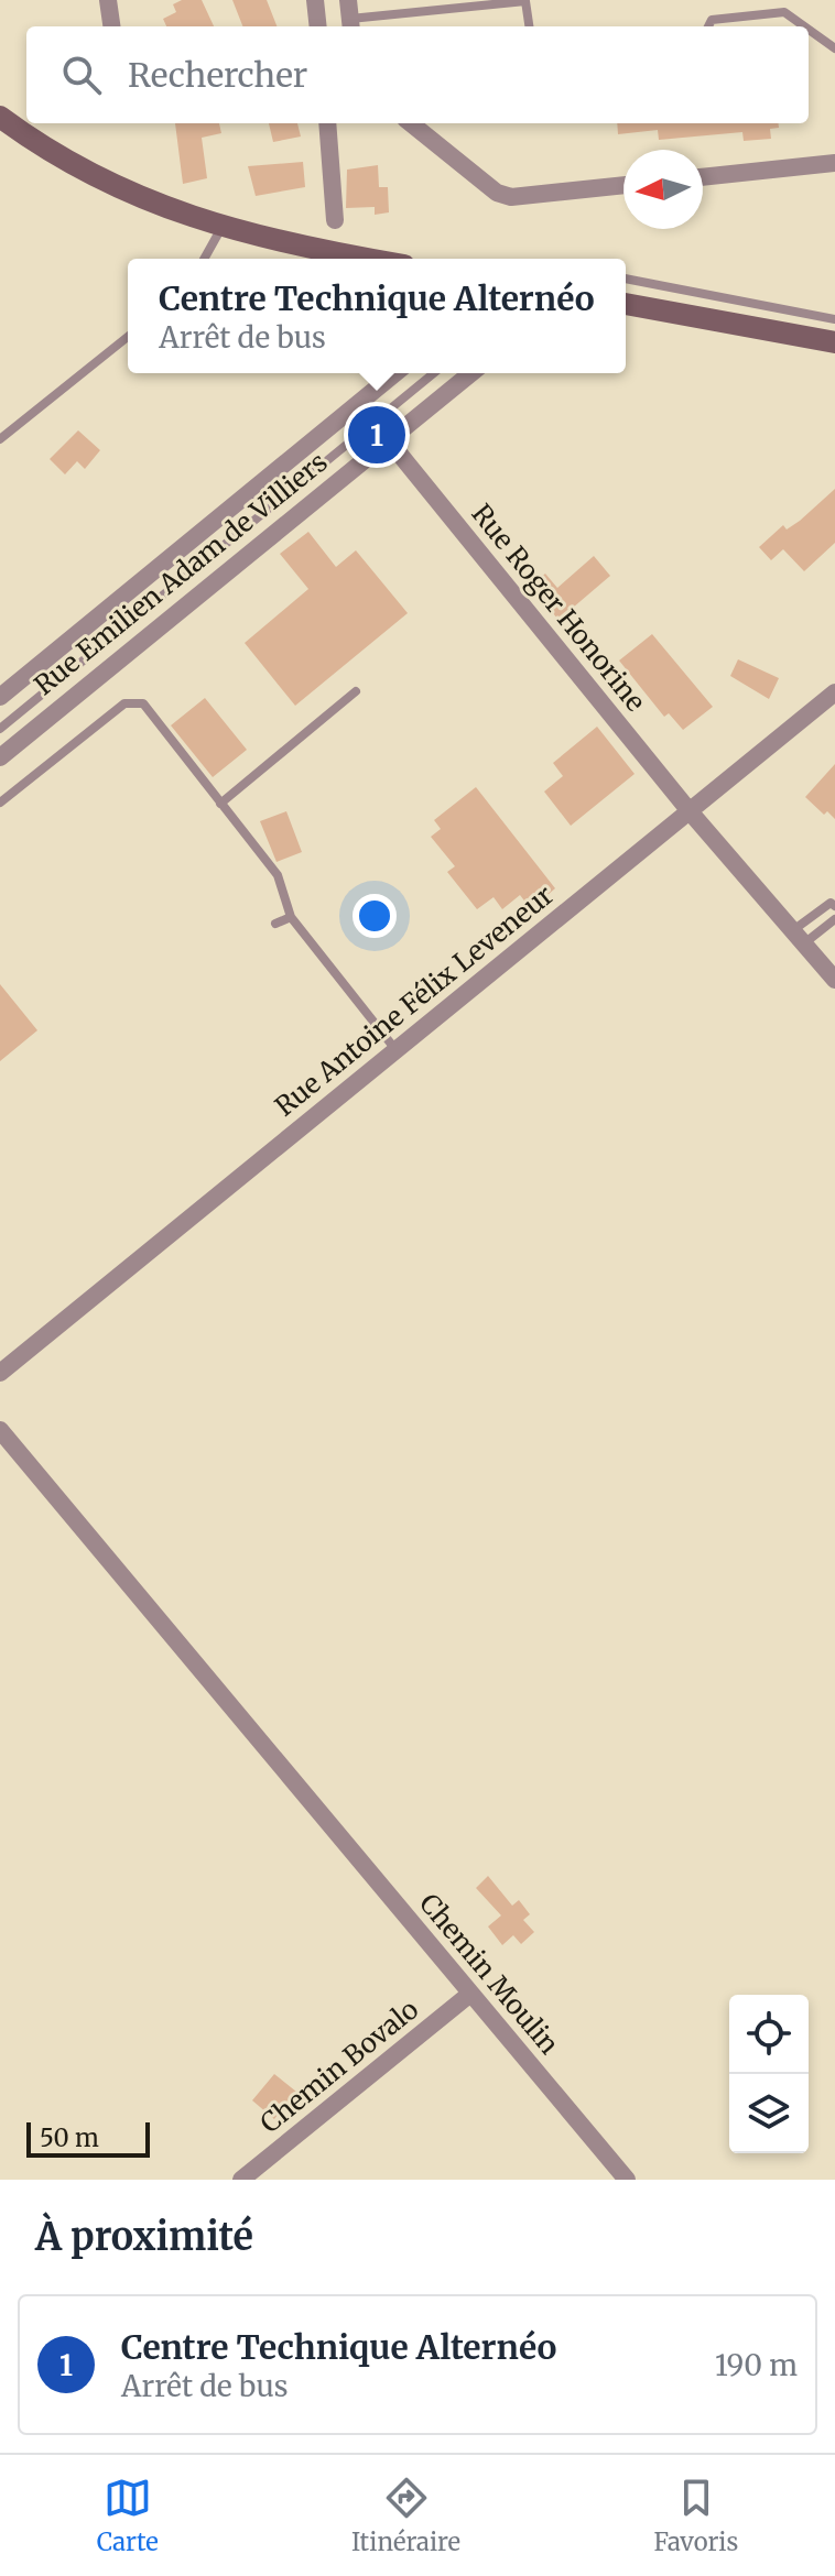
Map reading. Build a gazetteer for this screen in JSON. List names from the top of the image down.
{
  "streets": {
    "street": [
      "Rue Emilien Adam de Villiers",
      "Rue Roger Honorine",
      "Rue Antoine Félix Leveneur",
      "Chemin Moulin",
      "Chemin Bovalo"
    ]
  },
  "crossings": [
    ["Rue Emilien Adam de Villiers", "Rue Roger Honorine"],
    ["Rue Roger Honorine", "Rue Antoine Félix Leveneur"],
    ["Chemin Moulin", "Chemin Bovalo"]
  ],
  "scale_bar": "50 m",
  "north": "left",
  "page": {
    "search": "Rechercher",
    "popup": ["Centre Technique Alternéo", "Arrêt de bus"],
    "pins": "1",
    "scale": "50 m",
    "heading": "À proximité",
    "list": [
      {
        "mark": "1",
        "name": "Centre Technique Alternéo",
        "note": "Arrêt de bus",
        "value": "190 m"
      }
    ],
    "nav": ["Carte", "Itinéraire", "Favoris"]
  }
}
